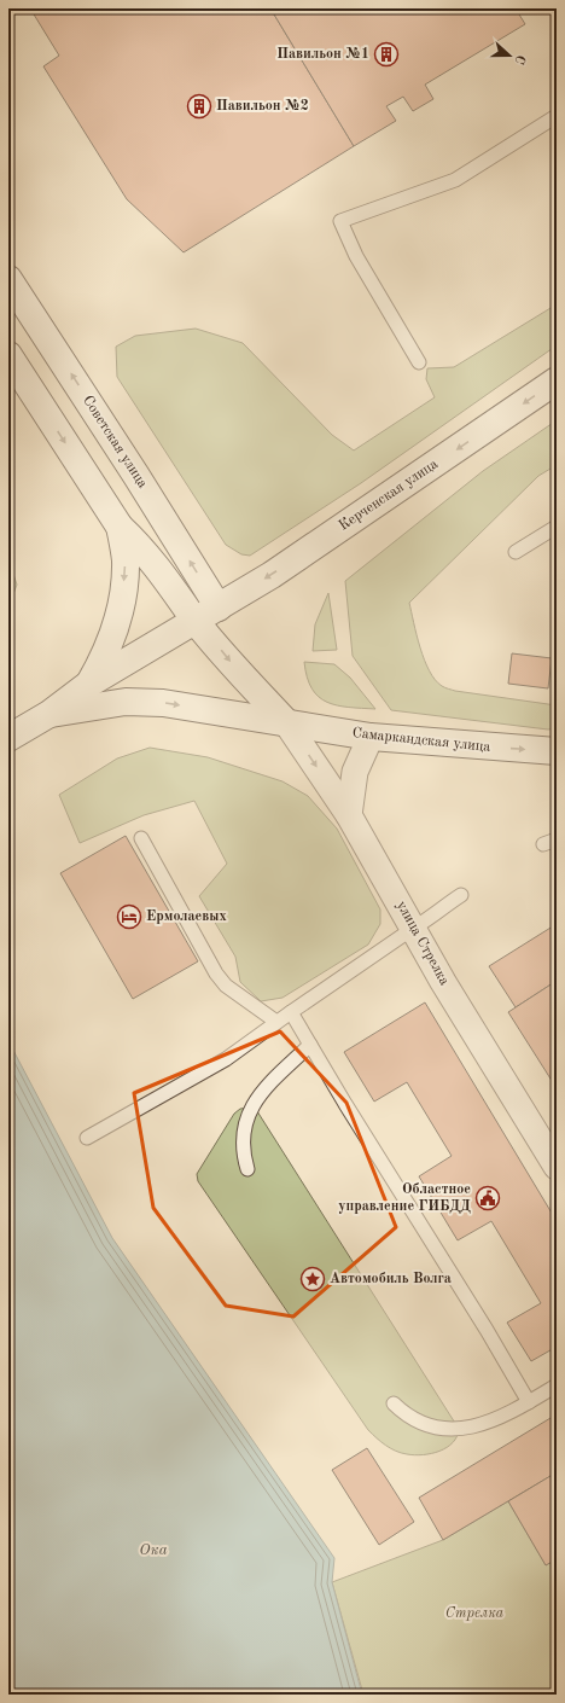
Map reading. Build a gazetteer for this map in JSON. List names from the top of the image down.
{
  "streets": {
    "main road": ["Советская улица", "Керченская улица", "Самаркандская улица"],
    "street": ["улица Стрелка"]
  },
  "crossings": [
    ["Советская улица", "Керченская улица"],
    ["Керченская улица", "Самаркандская улица"],
    ["Самаркандская улица", "улица Стрелка"]
  ],
  "one_way": ["Керченская улица", "Самаркандская улица"],
  "water": ["Ока"],
  "parks": ["Стрелка"],
  "places": {
    "building": ["Павильон №1", "Павильон №2"],
    "hotel": ["Ермолаевых"],
    "public building": ["Областное управление ГИБДД"],
    "place": ["Автомобиль Волга"]
  },
  "north": "right"
}
